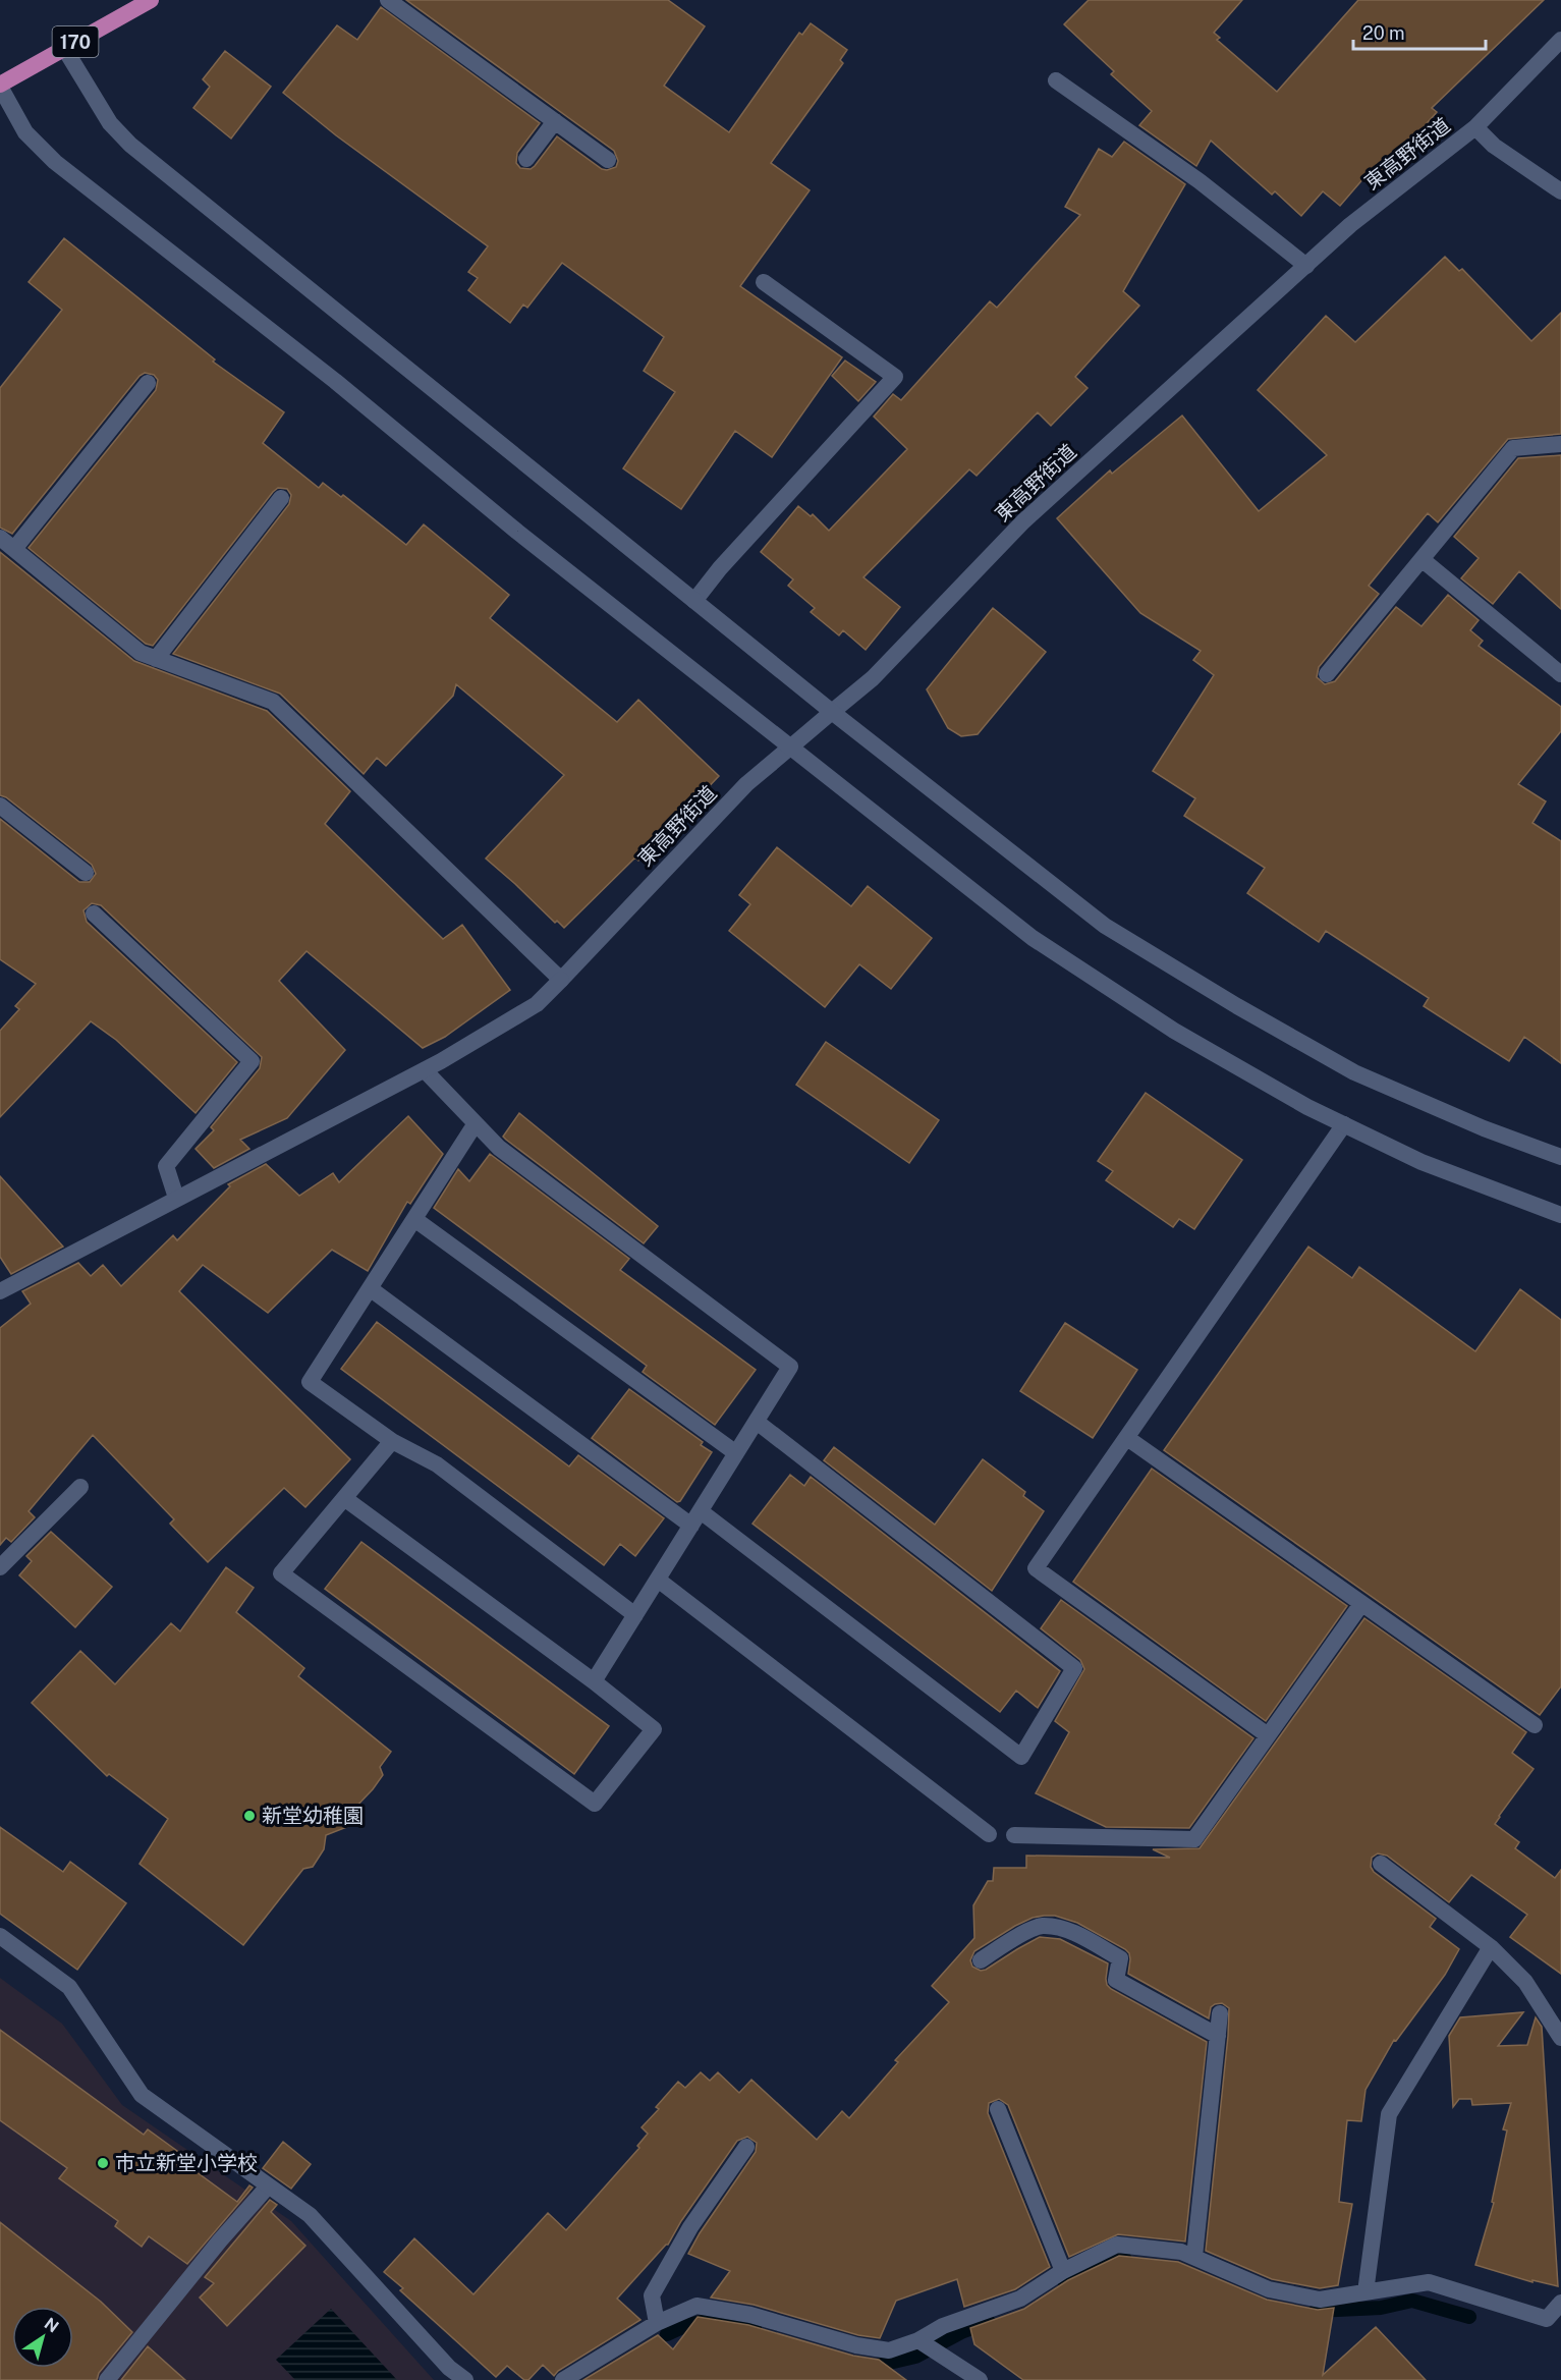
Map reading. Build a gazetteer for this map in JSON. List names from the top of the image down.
{
  "streets": {
    "highway": ["170"],
    "street": ["東高野街道"]
  },
  "places": ["新堂幼稚園", "市立新堂小学校"],
  "scale_bar": "20 m",
  "north": "top right"
}
